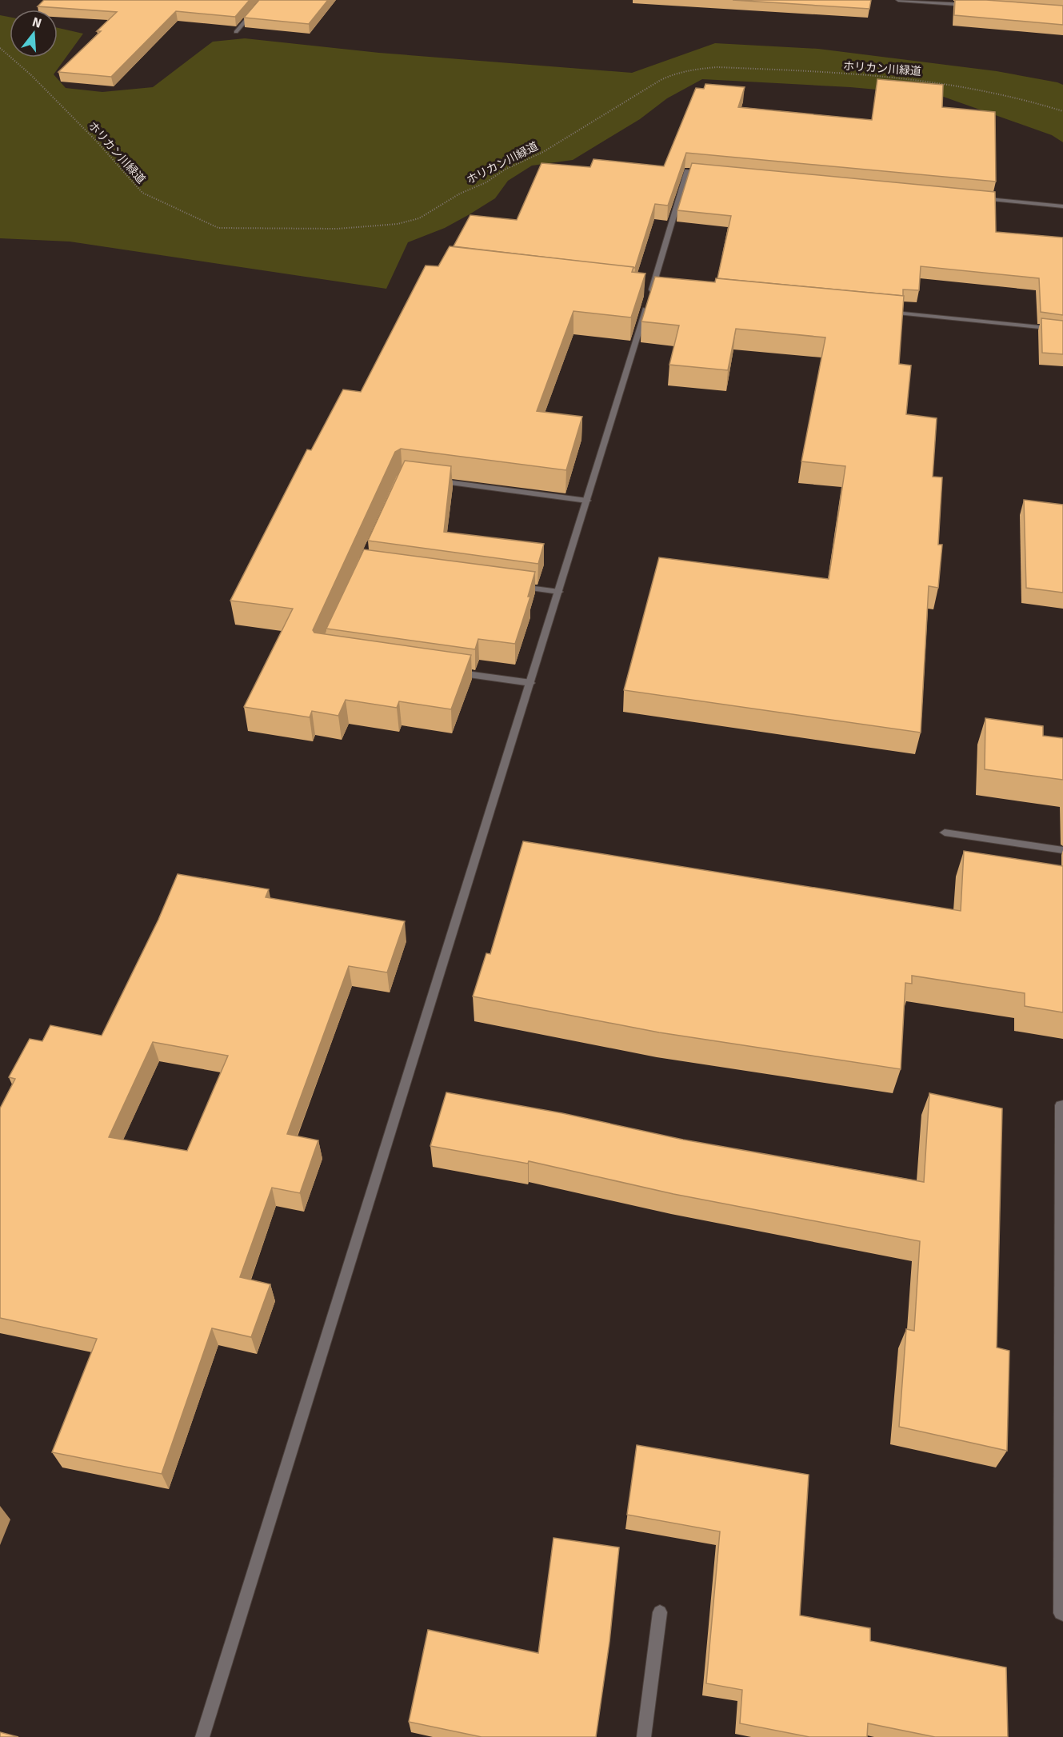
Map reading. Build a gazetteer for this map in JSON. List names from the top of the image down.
{
  "streets": {
    "path": ["ホリカン川緑道"]
  },
  "north": "top"
}
